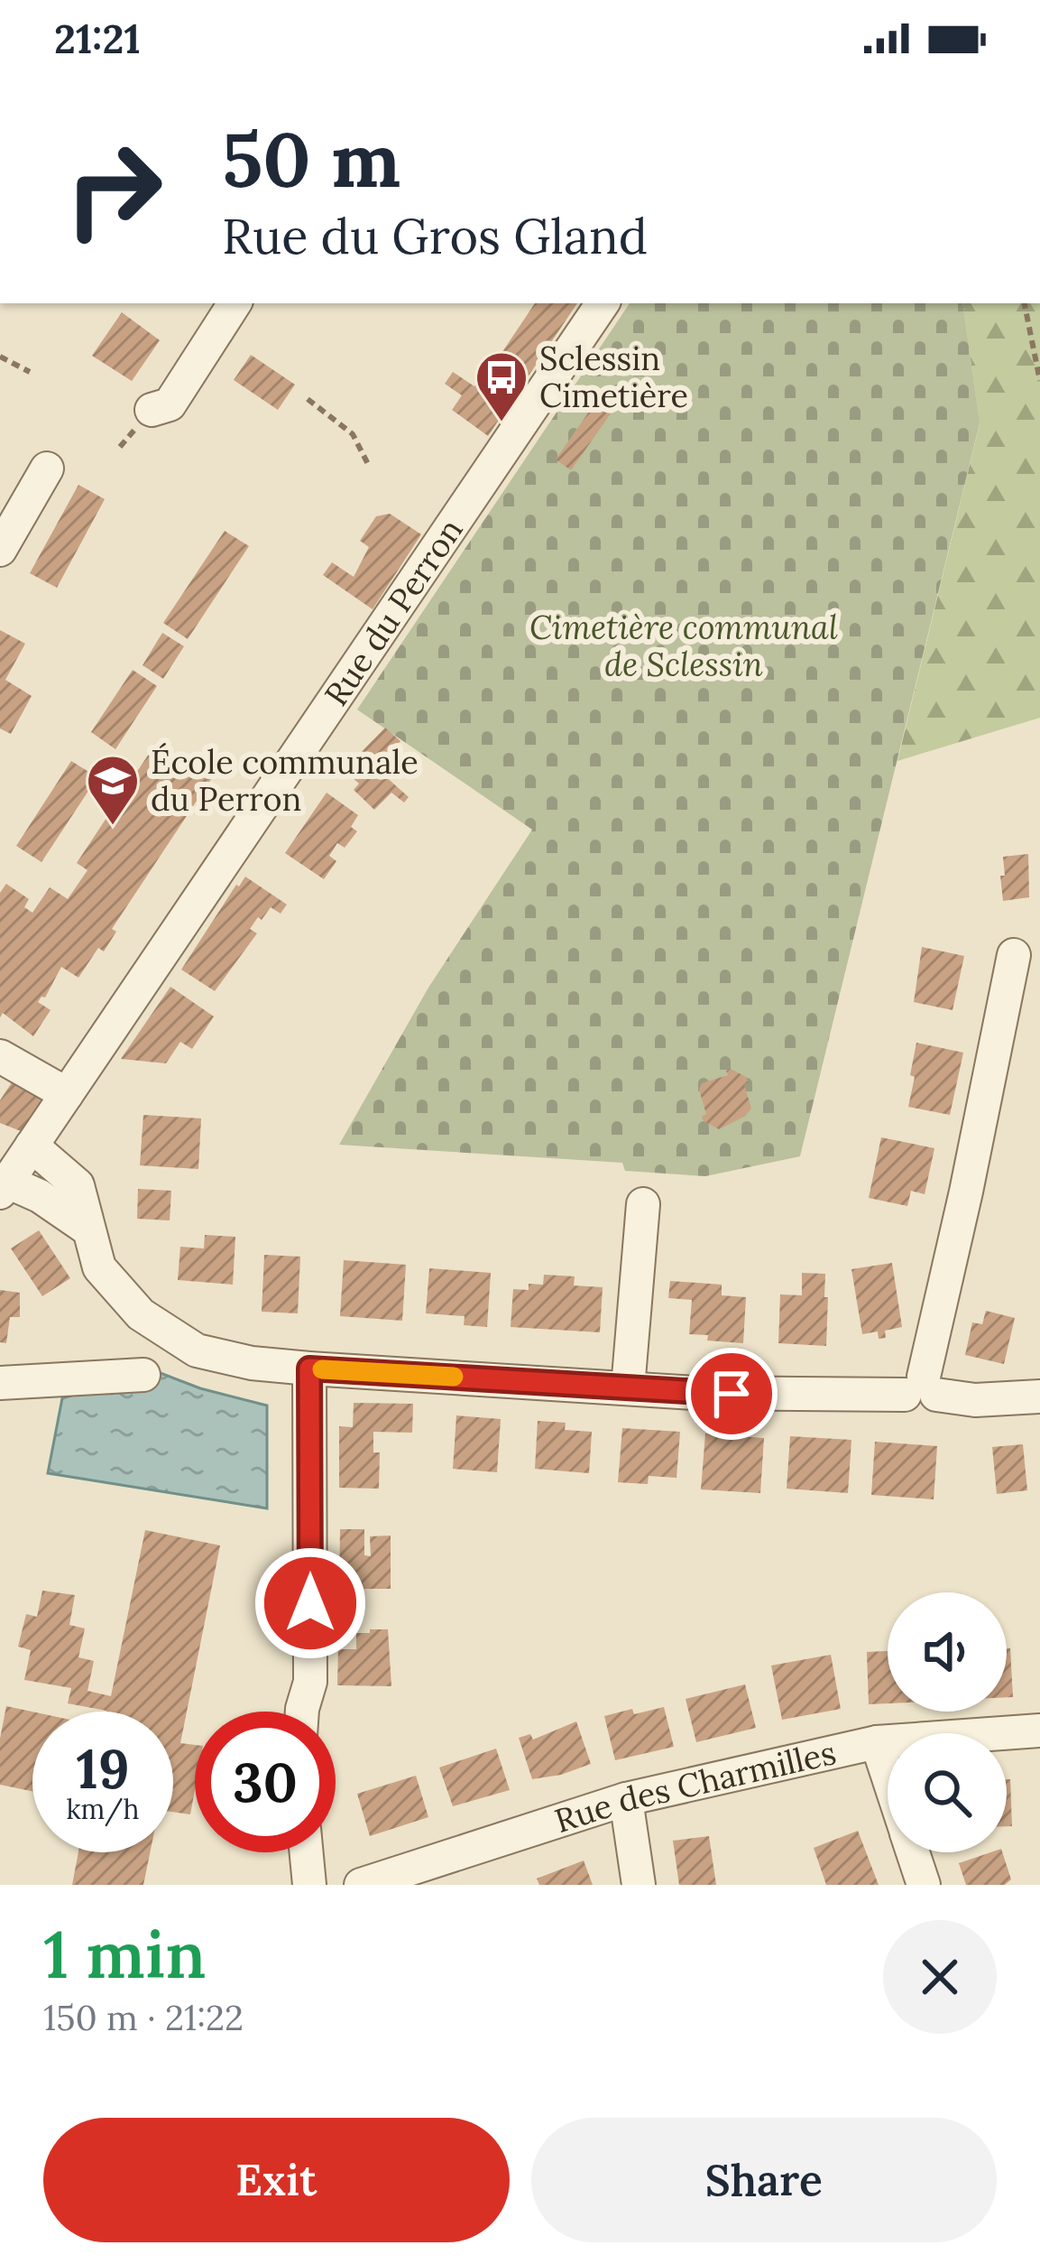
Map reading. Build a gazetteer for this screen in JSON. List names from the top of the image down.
{
  "streets": {
    "street": ["Rue du Perron", "Rue des Charmilles"]
  },
  "parks": ["Cimetière communal de Sclessin"],
  "places": {
    "bus stop": ["Sclessin Cimetière"],
    "school or university": ["École communale du Perron"]
  },
  "page": {
    "status": "21:21",
    "turn": ["50 m", "Rue du Gros Gland"],
    "speed": "19 km/h",
    "limit": "30",
    "heading": ["1 min", "150 m · 21:22"],
    "buttons": ["Exit", "Share"]
  }
}
